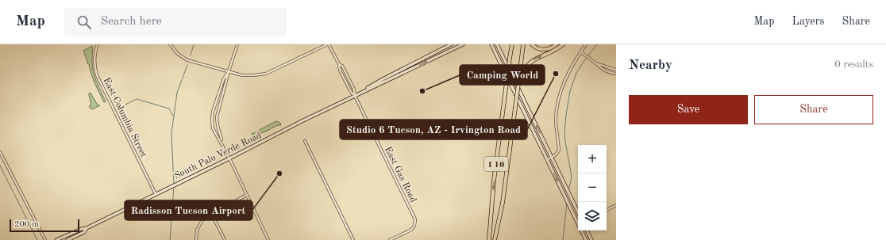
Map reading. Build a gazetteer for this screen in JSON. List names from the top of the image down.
{
  "streets": {
    "highway": ["I 10"],
    "main road": ["South Palo Verde Road"],
    "street": ["East Columbia Street", "East Gas Road"]
  },
  "crossings": [
    ["East Columbia Street", "South Palo Verde Road"],
    ["South Palo Verde Road", "East Gas Road"]
  ],
  "places": ["Studio 6 Tucson, AZ - Irvington Road", "Camping World", "Radisson Tucson Airport"],
  "scale_bar": "200 m",
  "page": {
    "header": "Map",
    "search": "Search here",
    "nav": ["Map", "Layers", "Share"],
    "heading": ["Nearby", "0 results"],
    "buttons": ["Save", "Share"],
    "map_buttons": ["+", "−"],
    "scale": "200 m"
  }
}
